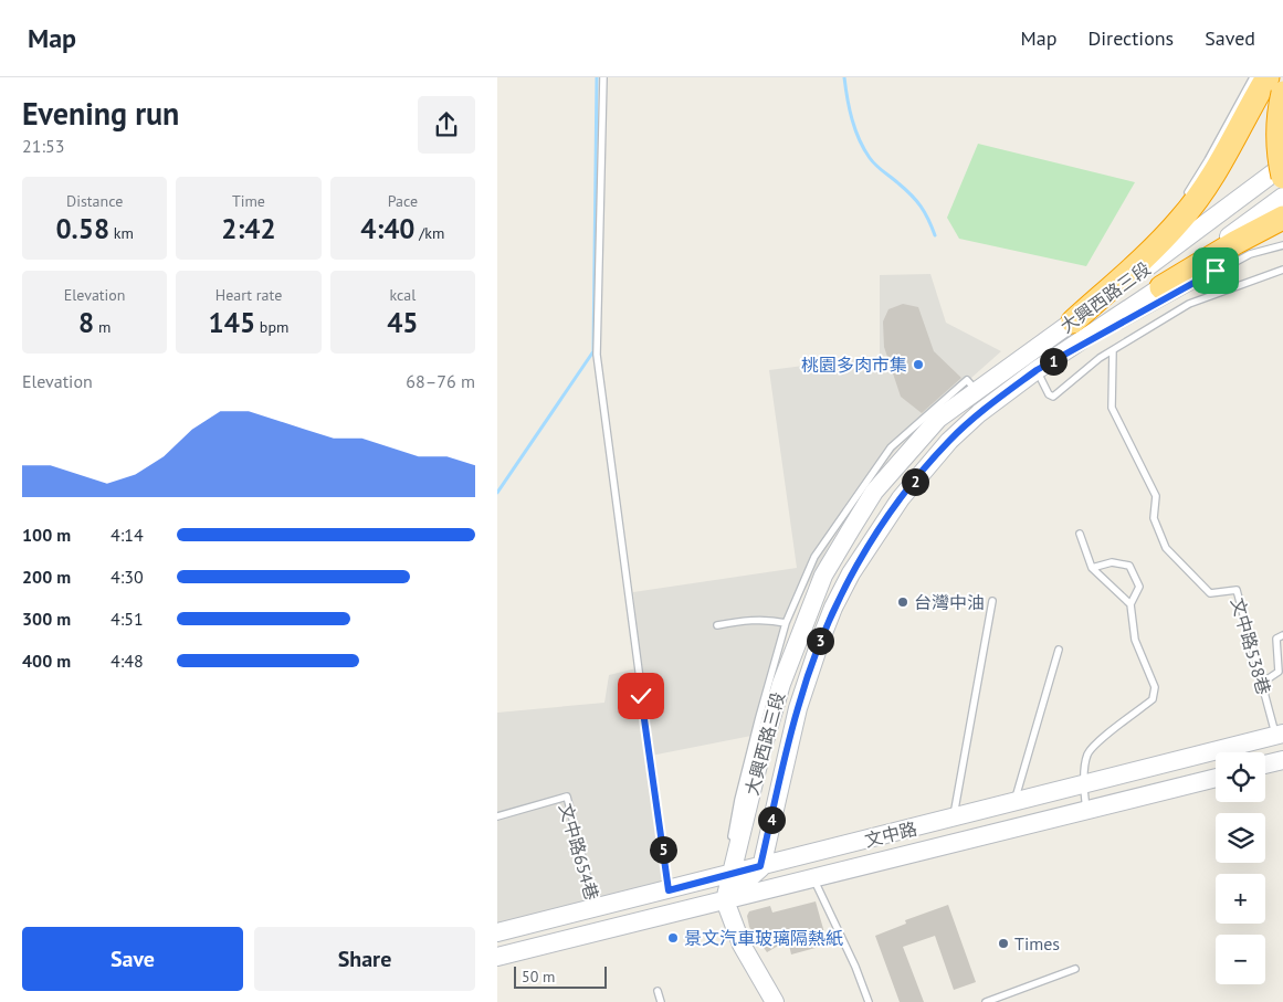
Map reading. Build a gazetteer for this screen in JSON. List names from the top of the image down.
{
  "streets": {
    "street": ["大興西路三段", "文中路"],
    "lane": ["文中路538巷", "文中路654巷"]
  },
  "crossings": [
    ["大興西路三段", "文中路"],
    ["文中路538巷", "文中路"],
    ["文中路", "文中路654巷"]
  ],
  "places": [
    "桃園多肉市集",
    "台灣中油",
    "景文汽車玻璃隔熱紙",
    "Times"
  ],
  "scale_bar": "50 m",
  "page": {
    "header": "Map",
    "nav": ["Map", "Directions", "Saved"],
    "heading": ["Evening run", "21:53"],
    "stats": [
      ["Distance", "0.58 km"],
      ["Time", "2:42"],
      ["Pace", "4:40 /km"],
      ["Elevation", "8 m"],
      ["Heart rate", "145 bpm"],
      ["kcal", "45"]
    ],
    "pins": [
      "1",
      "2",
      "3",
      "4",
      "5"
    ],
    "chart": ["Elevation", "68–76 m"],
    "list": [
      {
        "name": "100 m",
        "note": "4:14"
      },
      {
        "name": "200 m",
        "note": "4:30"
      },
      {
        "name": "300 m",
        "note": "4:51"
      },
      {
        "name": "400 m",
        "note": "4:48"
      }
    ],
    "map_buttons": ["+", "−"],
    "buttons": ["Save", "Share"],
    "scale": "50 m"
  }
}
